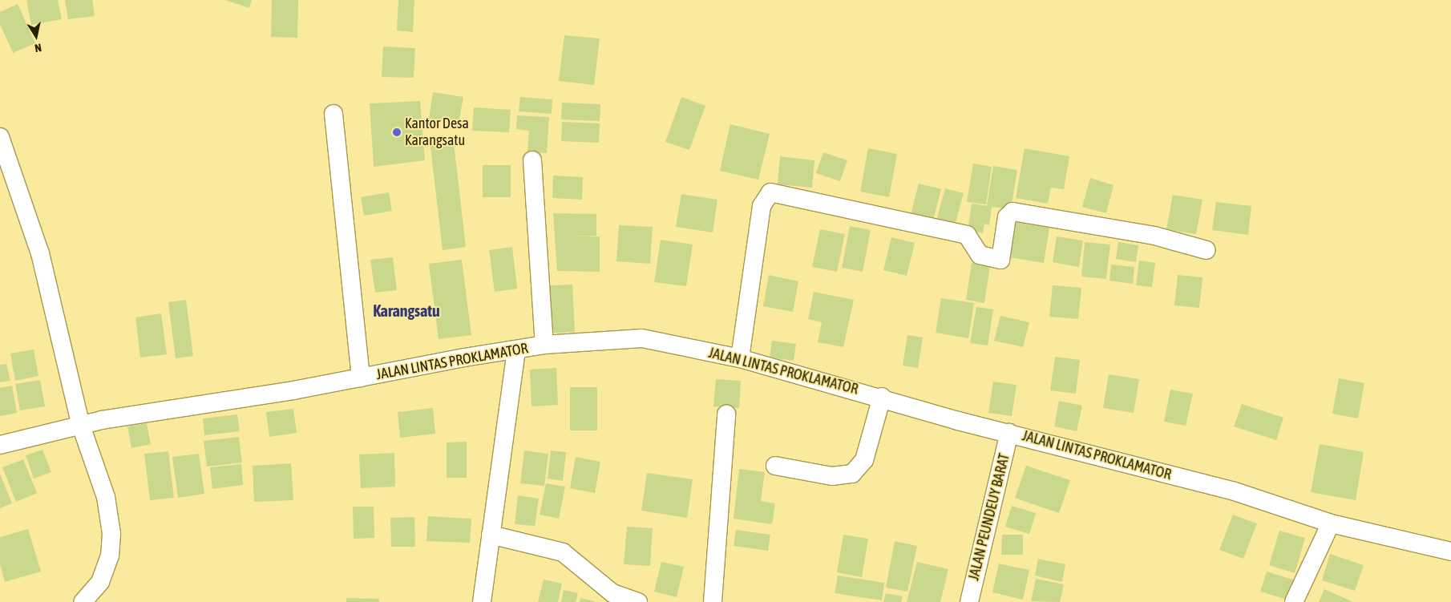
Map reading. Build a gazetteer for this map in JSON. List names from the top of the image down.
{
  "streets": {
    "street": ["JALAN LINTAS PROKLAMATOR", "JALAN PEUNDEUY BARAT"]
  },
  "crossings": [
    ["JALAN LINTAS PROKLAMATOR", "JALAN PEUNDEUY BARAT"]
  ],
  "districts": ["Karangsatu"],
  "places": ["Kantor Desa Karangsatu"],
  "north": "bottom"
}
